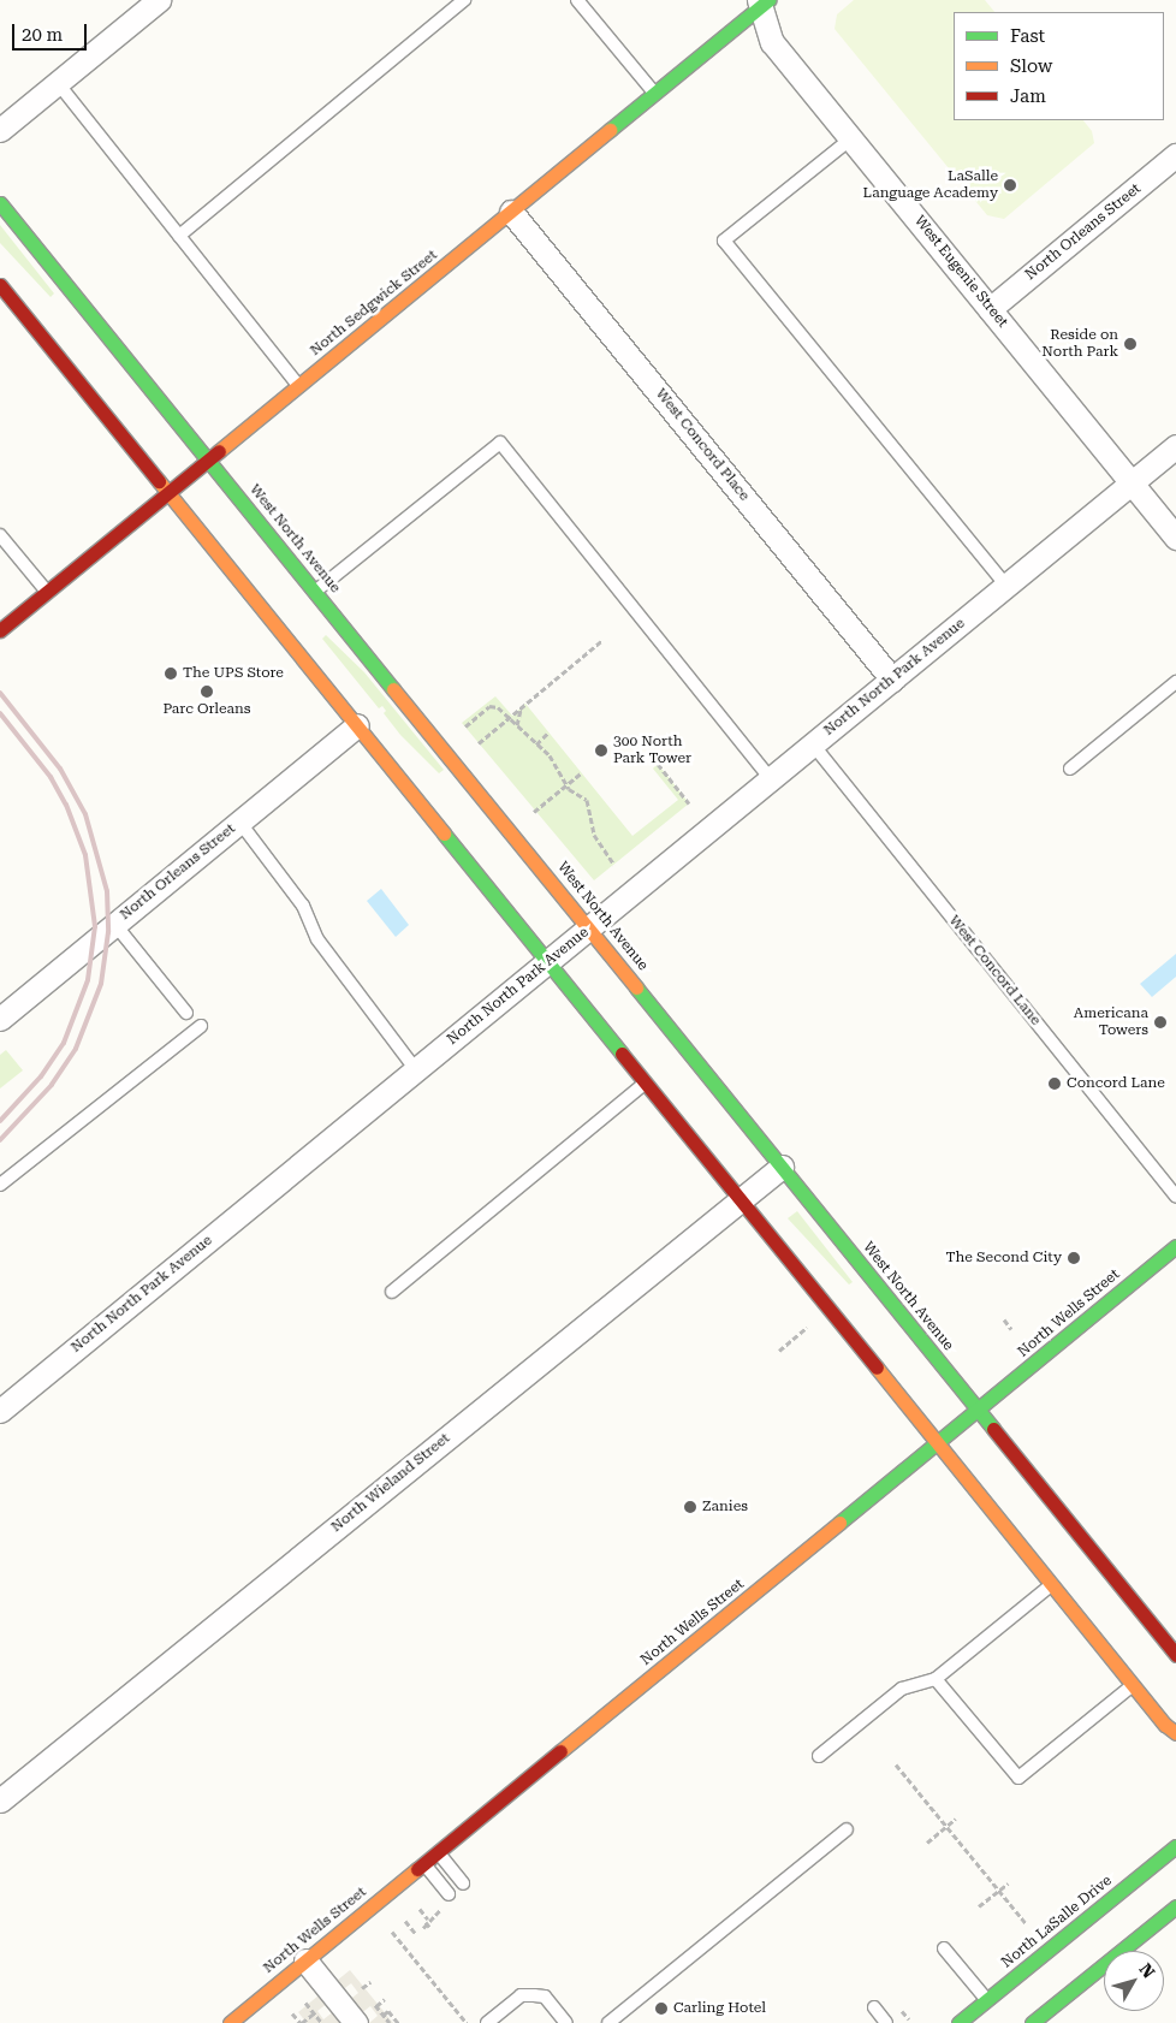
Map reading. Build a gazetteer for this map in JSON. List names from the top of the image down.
{
  "streets": {
    "main road": [
      "North Sedgwick Street",
      "West North Avenue",
      "North Wells Street",
      "North LaSalle Drive"
    ],
    "street": [
      "North Orleans Street",
      "West Eugenie Street",
      "West Concord Place",
      "North North Park Avenue",
      "North Wieland Street"
    ],
    "lane": ["West Concord Lane"]
  },
  "crossings": [
    ["North Orleans Street", "West Eugenie Street"],
    ["West Eugenie Street", "North Sedgwick Street"],
    ["West Eugenie Street", "North North Park Avenue"],
    ["North Sedgwick Street", "West Concord Place"],
    ["North Sedgwick Street", "West North Avenue"],
    ["West Concord Place", "North North Park Avenue"],
    ["West North Avenue", "North North Park Avenue"],
    ["West North Avenue", "North Wells Street"],
    ["West North Avenue", "North Wieland Street"],
    ["North North Park Avenue", "West Concord Lane"]
  ],
  "places": [
    "LaSalle Language Academy",
    "Reside on North Park",
    "The UPS Store",
    "Parc Orleans",
    "300 North Park Tower",
    "Americana Towers",
    "Concord Lane",
    "The Second City",
    "Zanies",
    "Carling Hotel"
  ],
  "legend": ["Fast", "Slow", "Jam"],
  "scale_bar": "20 m",
  "north": "top right"
}
